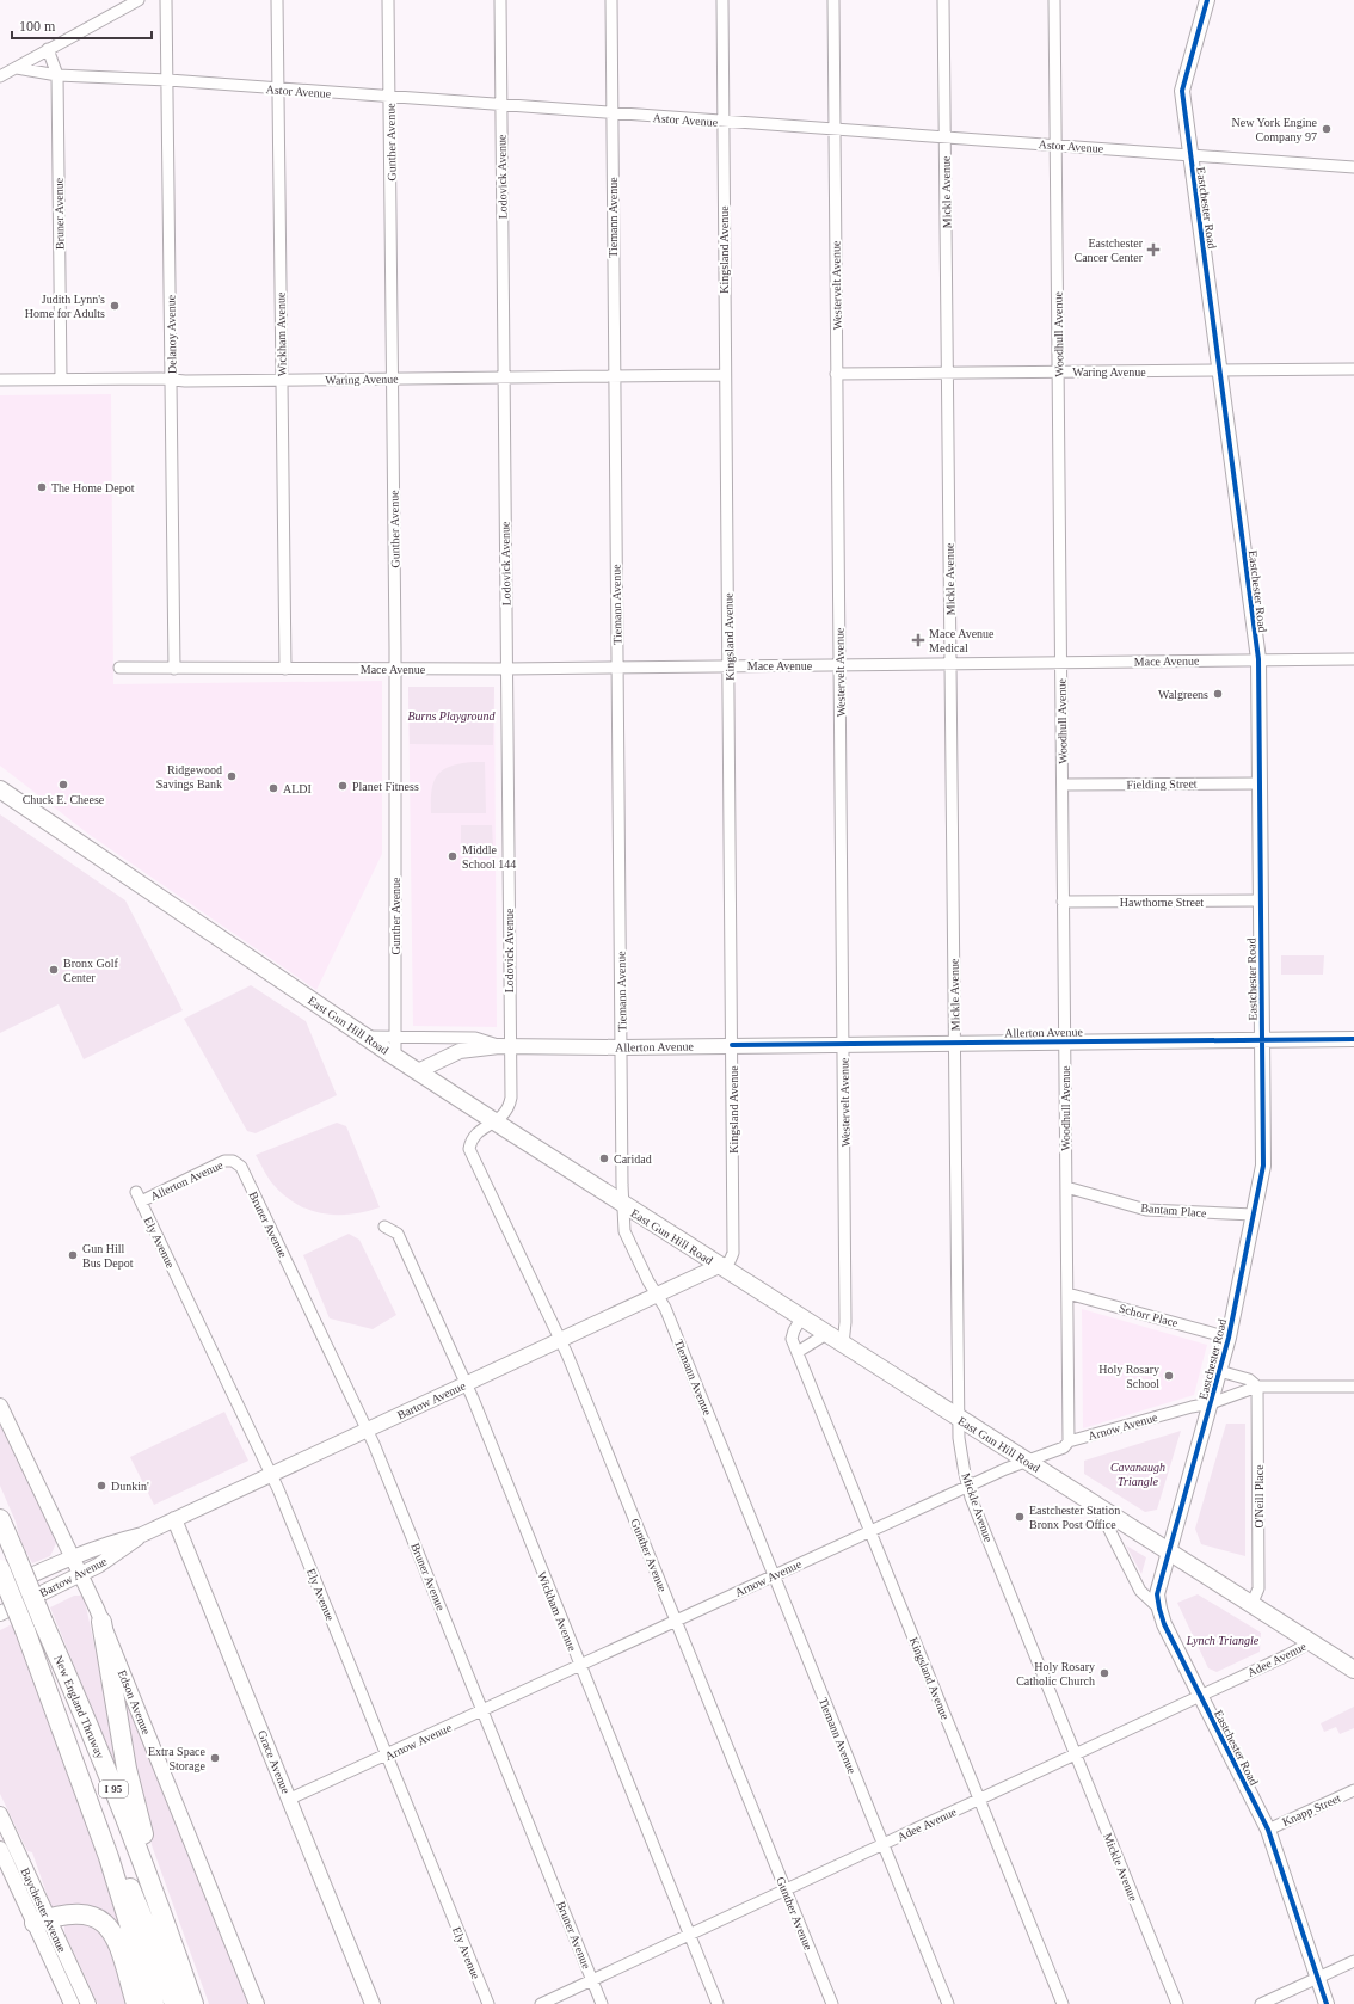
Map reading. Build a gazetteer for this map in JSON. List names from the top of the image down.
{
  "streets": {
    "highway": ["New England Thruway", "I 95"],
    "main road": [
      "Eastchester Road",
      "East Gun Hill Road",
      "Allerton Avenue",
      "Bartow Avenue",
      "Edson Avenue",
      "Grace Avenue",
      "Baychester Avenue"
    ],
    "street": [
      "Astor Avenue",
      "Gunther Avenue",
      "Lodovick Avenue",
      "Mickle Avenue",
      "Bruner Avenue",
      "Tiemann Avenue",
      "Kingsland Avenue",
      "Westervelt Avenue",
      "Delanoy Avenue",
      "Wickham Avenue",
      "Woodhull Avenue",
      "Waring Avenue",
      "Mace Avenue",
      "Fielding Street",
      "Hawthorne Street",
      "Bantam Place",
      "Ely Avenue",
      "Schorr Place",
      "Arnow Avenue",
      "O'Neill Place",
      "Adee Avenue",
      "Knapp Street"
    ]
  },
  "crossings": [
    ["Astor Avenue", "Gunther Avenue"],
    ["Astor Avenue", "Lodovick Avenue"],
    ["Astor Avenue", "Mickle Avenue"],
    ["Astor Avenue", "Eastchester Road"],
    ["Astor Avenue", "Bruner Avenue"],
    ["Astor Avenue", "Tiemann Avenue"],
    ["Astor Avenue", "Kingsland Avenue"],
    ["Astor Avenue", "Westervelt Avenue"],
    ["Astor Avenue", "Delanoy Avenue"],
    ["Astor Avenue", "Wickham Avenue"],
    ["Astor Avenue", "Woodhull Avenue"],
    ["Gunther Avenue", "Lodovick Avenue"],
    ["Gunther Avenue", "Waring Avenue"],
    ["Gunther Avenue", "Mace Avenue"],
    ["Gunther Avenue", "East Gun Hill Road"],
    ["Gunther Avenue", "Allerton Avenue"],
    ["Gunther Avenue", "Bartow Avenue"],
    ["Gunther Avenue", "Arnow Avenue"],
    ["Gunther Avenue", "Adee Avenue"],
    ["Lodovick Avenue", "Waring Avenue"],
    ["Lodovick Avenue", "Mace Avenue"],
    ["Lodovick Avenue", "East Gun Hill Road"],
    ["Lodovick Avenue", "Allerton Avenue"],
    ["Mickle Avenue", "Waring Avenue"],
    ["Mickle Avenue", "Mace Avenue"],
    ["Mickle Avenue", "East Gun Hill Road"],
    ["Mickle Avenue", "Allerton Avenue"],
    ["Mickle Avenue", "Arnow Avenue"],
    ["Mickle Avenue", "Adee Avenue"],
    ["Eastchester Road", "Waring Avenue"],
    ["Eastchester Road", "Mace Avenue"],
    ["Eastchester Road", "Fielding Street"],
    ["Eastchester Road", "Hawthorne Street"],
    ["Eastchester Road", "East Gun Hill Road"],
    ["Eastchester Road", "Allerton Avenue"],
    ["Eastchester Road", "Bantam Place"],
    ["Eastchester Road", "Schorr Place"],
    ["Eastchester Road", "Arnow Avenue"],
    ["Eastchester Road", "Adee Avenue"],
    ["Eastchester Road", "Knapp Street"],
    ["Bruner Avenue", "Waring Avenue"],
    ["Bruner Avenue", "Allerton Avenue"],
    ["Bruner Avenue", "Bartow Avenue"],
    ["Bruner Avenue", "Arnow Avenue"],
    ["Bruner Avenue", "Adee Avenue"],
    ["Tiemann Avenue", "Waring Avenue"],
    ["Tiemann Avenue", "Mace Avenue"],
    ["Tiemann Avenue", "East Gun Hill Road"],
    ["Tiemann Avenue", "Allerton Avenue"],
    ["Tiemann Avenue", "Bartow Avenue"],
    ["Tiemann Avenue", "Arnow Avenue"],
    ["Tiemann Avenue", "Adee Avenue"],
    ["Kingsland Avenue", "Waring Avenue"],
    ["Kingsland Avenue", "Mace Avenue"],
    ["Kingsland Avenue", "East Gun Hill Road"],
    ["Kingsland Avenue", "Allerton Avenue"],
    ["Kingsland Avenue", "Bartow Avenue"],
    ["Kingsland Avenue", "Arnow Avenue"],
    ["Kingsland Avenue", "Adee Avenue"],
    ["Westervelt Avenue", "Waring Avenue"],
    ["Westervelt Avenue", "Mace Avenue"],
    ["Westervelt Avenue", "East Gun Hill Road"],
    ["Westervelt Avenue", "Allerton Avenue"],
    ["Delanoy Avenue", "Waring Avenue"],
    ["Delanoy Avenue", "Mace Avenue"],
    ["Wickham Avenue", "Waring Avenue"],
    ["Wickham Avenue", "Mace Avenue"],
    ["Wickham Avenue", "Bartow Avenue"],
    ["Wickham Avenue", "Arnow Avenue"],
    ["Wickham Avenue", "Adee Avenue"],
    ["Woodhull Avenue", "Waring Avenue"],
    ["Woodhull Avenue", "Mace Avenue"],
    ["Woodhull Avenue", "Fielding Street"],
    ["Woodhull Avenue", "Hawthorne Street"],
    ["Woodhull Avenue", "Allerton Avenue"],
    ["Woodhull Avenue", "Bantam Place"],
    ["Woodhull Avenue", "Schorr Place"],
    ["Woodhull Avenue", "Arnow Avenue"],
    ["East Gun Hill Road", "Allerton Avenue"],
    ["East Gun Hill Road", "Bartow Avenue"],
    ["East Gun Hill Road", "Arnow Avenue"],
    ["East Gun Hill Road", "O'Neill Place"],
    ["East Gun Hill Road", "Adee Avenue"],
    ["Allerton Avenue", "Ely Avenue"],
    ["Ely Avenue", "Bartow Avenue"],
    ["Ely Avenue", "Arnow Avenue"],
    ["Bartow Avenue", "Edson Avenue"],
    ["Bartow Avenue", "Grace Avenue"],
    ["Arnow Avenue", "O'Neill Place"],
    ["Arnow Avenue", "Grace Avenue"]
  ],
  "parks": ["Burns Playground", "Cavanaugh Triangle", "Lynch Triangle"],
  "places": {
    "other": [
      "New York Engine Company 97",
      "Judith Lynn's Home for Adults",
      "The Home Depot",
      "Walgreens",
      "Ridgewood Savings Bank",
      "Chuck E. Cheese",
      "Planet Fitness",
      "ALDI",
      "Middle School 144",
      "Bronx Golf Center",
      "Caridad",
      "Gun Hill Bus Depot",
      "Holy Rosary School",
      "Dunkin'",
      "Eastchester Station Bronx Post Office",
      "Holy Rosary Catholic Church",
      "Extra Space Storage"
    ],
    "health": ["Eastchester Cancer Center", "Mace Avenue Medical"]
  },
  "scale_bar": "100 m"
}
